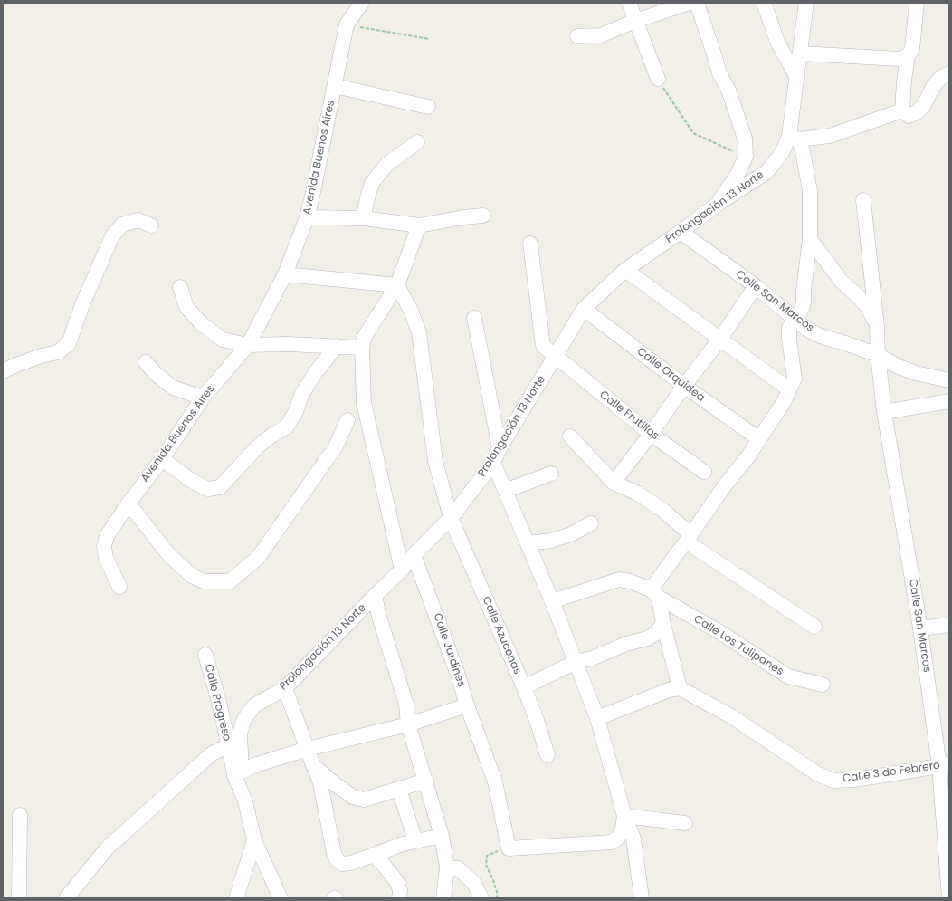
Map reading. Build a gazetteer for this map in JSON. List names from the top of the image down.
{
  "streets": {
    "street": [
      "Avenida Buenos Aires",
      "Prolongación 13 Norte",
      "Calle San Marcos",
      "Calle Orquídea",
      "Calle Frutillos",
      "Calle Azucenas",
      "Calle Los Tulipanes",
      "Calle Jardines",
      "Calle Progreso",
      "Calle 3 de Febrero"
    ]
  },
  "crossings": [
    ["Prolongación 13 Norte", "Calle San Marcos"],
    ["Prolongación 13 Norte", "Calle Orquídea"],
    ["Prolongación 13 Norte", "Calle Frutillos"],
    ["Prolongación 13 Norte", "Calle Azucenas"],
    ["Prolongación 13 Norte", "Calle Jardines"],
    ["Prolongación 13 Norte", "Calle Progreso"],
    ["Calle San Marcos", "Calle 3 de Febrero"]
  ]
}
